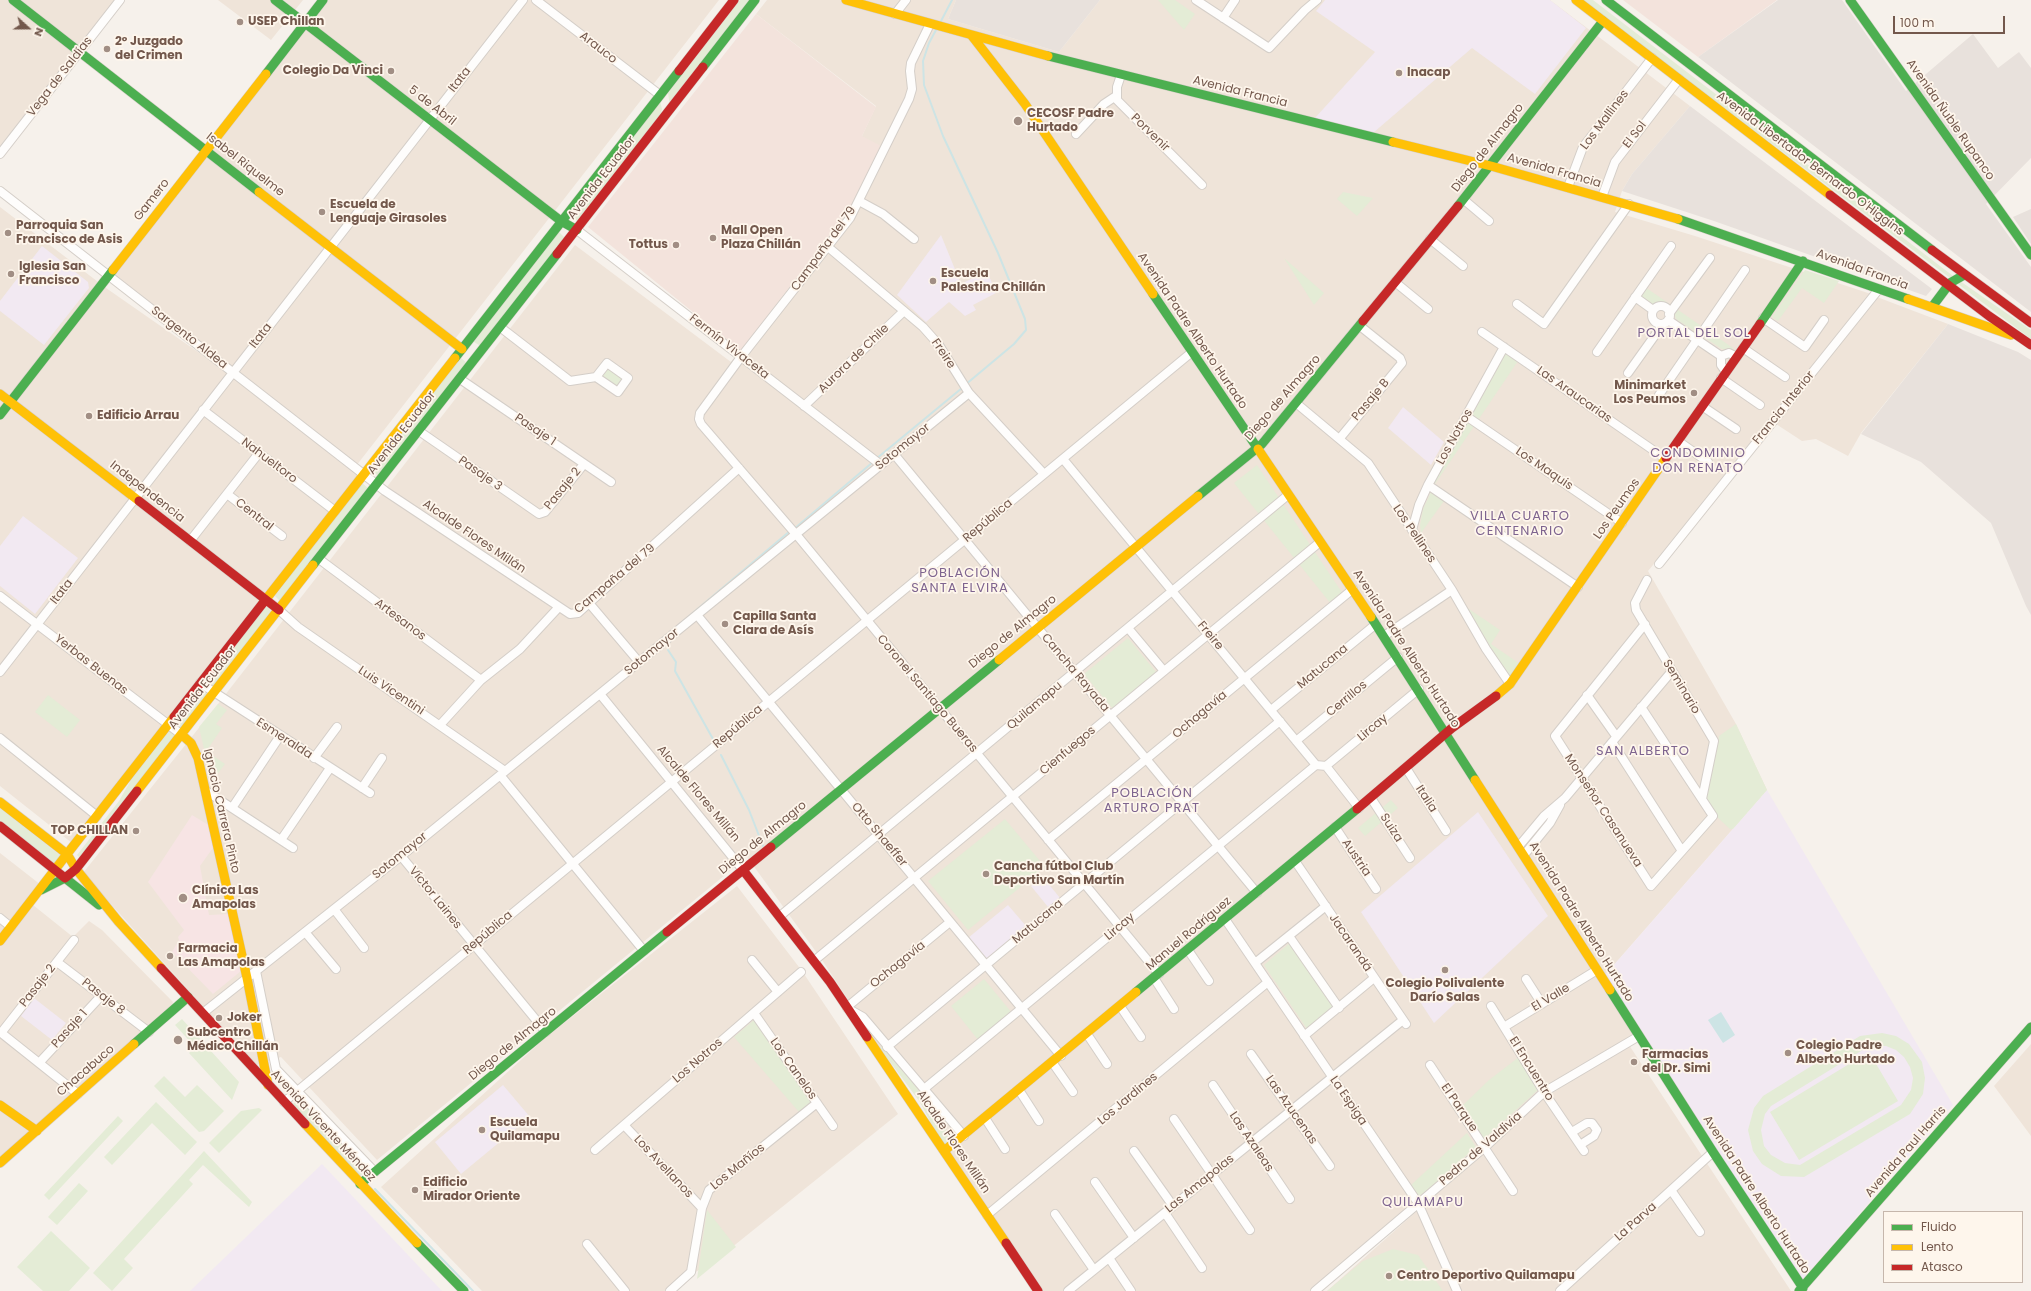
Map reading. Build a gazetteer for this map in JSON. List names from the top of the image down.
{
  "streets": {
    "street": [
      "Arauco",
      "Vega de Saldías",
      "Itata",
      "Avenida Francia",
      "5 de Abril",
      "Los Mallines",
      "Avenida Ñuble Rupanco",
      "Porvenir",
      "El Sol",
      "Diego de Almagro",
      "Avenida Libertador Bernardo O'Higgins",
      "Isabel Riquelme",
      "Avenida Ecuador",
      "Gamero",
      "Campaña del 79",
      "Avenida Padre Alberto Hurtado",
      "Sargento Aldea",
      "Fermín Vivaceta",
      "Freire",
      "Aurora de Chile",
      "Las Araucarias",
      "Pasaje B",
      "Francia Interior",
      "Pasaje 1",
      "Los Notros",
      "Sotomayor",
      "Nahueltoro",
      "Los Maquis",
      "Pasaje 3",
      "Pasaje 2",
      "Independencia",
      "Los Peumos",
      "Central",
      "República",
      "Los Pellines",
      "Alcalde Flores Millán",
      "Artesanos",
      "Yerbas Buenas",
      "Matucana",
      "Cancha Rayada",
      "Seminario",
      "Luis Vicentini",
      "Coronel Santiago Bueras",
      "Cerrillos",
      "Quilamapu",
      "Ochagavía",
      "Lircay",
      "Esmeralda",
      "Cienfuegos",
      "Italia",
      "Ignacio Carrera Pinto",
      "Monseñor Casanueva",
      "Suiza",
      "Otto Shaeffer",
      "Austria",
      "Víctor Laines",
      "Manuel Rodríguez",
      "Jacarandá",
      "Pasaje 8",
      "El Valle",
      "Los Canelos",
      "El Encuentro",
      "Chacabuco",
      "Los Jardines",
      "La Espiga",
      "El Parque",
      "Las Azucenas",
      "Avenida Vicente Méndez",
      "Las Azaleas",
      "Pedro de Valdivia",
      "Avenida Paul Harris",
      "Los Avellanos",
      "Los Mañíos",
      "Las Amapolas",
      "La Parva"
    ]
  },
  "crossings": [
    ["Arauco", "Avenida Ecuador"],
    ["Vega de Saldías", "Isabel Riquelme"],
    ["Itata", "5 de Abril"],
    ["Itata", "Isabel Riquelme"],
    ["Itata", "Sargento Aldea"],
    ["Itata", "Nahueltoro"],
    ["Itata", "Independencia"],
    ["Itata", "Yerbas Buenas"],
    ["Avenida Francia", "Los Mallines"],
    ["Avenida Francia", "El Sol"],
    ["Avenida Francia", "Diego de Almagro"],
    ["Avenida Francia", "Avenida Libertador Bernardo O'Higgins"],
    ["Avenida Francia", "Campaña del 79"],
    ["Avenida Francia", "Avenida Padre Alberto Hurtado"],
    ["Avenida Francia", "Francia Interior"],
    ["Avenida Francia", "Los Peumos"],
    ["5 de Abril", "Avenida Ecuador"],
    ["5 de Abril", "Gamero"],
    ["5 de Abril", "Fermín Vivaceta"],
    ["Los Mallines", "Avenida Libertador Bernardo O'Higgins"],
    ["El Sol", "Avenida Libertador Bernardo O'Higgins"],
    ["Diego de Almagro", "Avenida Libertador Bernardo O'Higgins"],
    ["Diego de Almagro", "Avenida Padre Alberto Hurtado"],
    ["Diego de Almagro", "Freire"],
    ["Diego de Almagro", "Pasaje B"],
    ["Diego de Almagro", "Los Pellines"],
    ["Diego de Almagro", "Alcalde Flores Millán"],
    ["Diego de Almagro", "Cancha Rayada"],
    ["Diego de Almagro", "Luis Vicentini"],
    ["Diego de Almagro", "Coronel Santiago Bueras"],
    ["Diego de Almagro", "Otto Shaeffer"],
    ["Diego de Almagro", "Víctor Laines"],
    ["Diego de Almagro", "Avenida Vicente Méndez"],
    ["Isabel Riquelme", "Avenida Ecuador"],
    ["Isabel Riquelme", "Gamero"],
    ["Avenida Ecuador", "Sargento Aldea"],
    ["Avenida Ecuador", "Fermín Vivaceta"],
    ["Avenida Ecuador", "Pasaje 1"],
    ["Avenida Ecuador", "Nahueltoro"],
    ["Avenida Ecuador", "Pasaje 3"],
    ["Avenida Ecuador", "Independencia"],
    ["Avenida Ecuador", "Alcalde Flores Millán"],
    ["Avenida Ecuador", "Artesanos"],
    ["Avenida Ecuador", "Yerbas Buenas"],
    ["Avenida Ecuador", "Luis Vicentini"],
    ["Avenida Ecuador", "Esmeralda"],
    ["Avenida Ecuador", "Ignacio Carrera Pinto"],
    ["Avenida Ecuador", "Avenida Vicente Méndez"],
    ["Gamero", "Sargento Aldea"],
    ["Gamero", "Independencia"],
    ["Campaña del 79", "Fermín Vivaceta"],
    ["Campaña del 79", "Freire"],
    ["Campaña del 79", "Alcalde Flores Millán"],
    ["Campaña del 79", "Artesanos"],
    ["Campaña del 79", "Luis Vicentini"],
    ["Campaña del 79", "Coronel Santiago Bueras"],
    ["Avenida Padre Alberto Hurtado", "Los Peumos"],
    ["Avenida Padre Alberto Hurtado", "República"],
    ["Avenida Padre Alberto Hurtado", "Matucana"],
    ["Avenida Padre Alberto Hurtado", "Cerrillos"],
    ["Avenida Padre Alberto Hurtado", "Quilamapu"],
    ["Avenida Padre Alberto Hurtado", "Ochagavía"],
    ["Avenida Padre Alberto Hurtado", "Lircay"],
    ["Avenida Padre Alberto Hurtado", "Cienfuegos"],
    ["Avenida Padre Alberto Hurtado", "Manuel Rodríguez"],
    ["Avenida Padre Alberto Hurtado", "El Valle"],
    ["Avenida Padre Alberto Hurtado", "Pedro de Valdivia"],
    ["Avenida Padre Alberto Hurtado", "Avenida Paul Harris"],
    ["Avenida Padre Alberto Hurtado", "La Parva"],
    ["Sargento Aldea", "Alcalde Flores Millán"],
    ["Fermín Vivaceta", "Aurora de Chile"],
    ["Fermín Vivaceta", "Sotomayor"],
    ["Freire", "Aurora de Chile"],
    ["Freire", "Sotomayor"],
    ["Freire", "República"],
    ["Freire", "Matucana"],
    ["Freire", "Cerrillos"],
    ["Freire", "Quilamapu"],
    ["Freire", "Ochagavía"],
    ["Freire", "Lircay"],
    ["Freire", "Cienfuegos"],
    ["Las Araucarias", "Los Notros"],
    ["Las Araucarias", "Los Peumos"],
    ["Pasaje B", "Los Pellines"],
    ["Pasaje 1", "Pasaje 2"],
    ["Pasaje 1", "Pasaje 8"],
    ["Los Notros", "Los Maquis"],
    ["Los Notros", "Los Pellines"],
    ["Los Notros", "Los Canelos"],
    ["Los Notros", "Los Avellanos"],
    ["Sotomayor", "Alcalde Flores Millán"],
    ["Sotomayor", "Cancha Rayada"],
    ["Sotomayor", "Luis Vicentini"],
    ["Sotomayor", "Coronel Santiago Bueras"],
    ["Sotomayor", "Ignacio Carrera Pinto"],
    ["Sotomayor", "Otto Shaeffer"],
    ["Sotomayor", "Víctor Laines"],
    ["Sotomayor", "Avenida Vicente Méndez"],
    ["Los Maquis", "Los Peumos"],
    ["Pasaje 3", "Pasaje 2"],
    ["Pasaje 2", "Pasaje 8"],
    ["Independencia", "Luis Vicentini"],
    ["Los Peumos", "Los Pellines"],
    ["Los Peumos", "Manuel Rodríguez"],
    ["República", "Alcalde Flores Millán"],
    ["República", "Cancha Rayada"],
    ["República", "Luis Vicentini"],
    ["República", "Coronel Santiago Bueras"],
    ["República", "Otto Shaeffer"],
    ["República", "Víctor Laines"],
    ["República", "Avenida Vicente Méndez"],
    ["Alcalde Flores Millán", "Matucana"],
    ["Alcalde Flores Millán", "Quilamapu"],
    ["Alcalde Flores Millán", "Ochagavía"],
    ["Alcalde Flores Millán", "Lircay"],
    ["Alcalde Flores Millán", "Cienfuegos"],
    ["Alcalde Flores Millán", "Manuel Rodríguez"],
    ["Alcalde Flores Millán", "Los Jardines"],
    ["Yerbas Buenas", "Ignacio Carrera Pinto"],
    ["Matucana", "Cancha Rayada"],
    ["Matucana", "Coronel Santiago Bueras"],
    ["Matucana", "Otto Shaeffer"],
    ["Cancha Rayada", "Quilamapu"],
    ["Cancha Rayada", "Ochagavía"],
    ["Cancha Rayada", "Lircay"],
    ["Cancha Rayada", "Cienfuegos"],
    ["Cancha Rayada", "Manuel Rodríguez"],
    ["Coronel Santiago Bueras", "Quilamapu"],
    ["Coronel Santiago Bueras", "Ochagavía"],
    ["Coronel Santiago Bueras", "Lircay"],
    ["Coronel Santiago Bueras", "Cienfuegos"],
    ["Coronel Santiago Bueras", "Manuel Rodríguez"],
    ["Quilamapu", "Otto Shaeffer"],
    ["Ochagavía", "Otto Shaeffer"],
    ["Lircay", "Otto Shaeffer"],
    ["Cienfuegos", "Otto Shaeffer"],
    ["Italia", "Manuel Rodríguez"],
    ["Ignacio Carrera Pinto", "Avenida Vicente Méndez"],
    ["Suiza", "Manuel Rodríguez"],
    ["Otto Shaeffer", "Manuel Rodríguez"],
    ["Austria", "Manuel Rodríguez"],
    ["Manuel Rodríguez", "Jacarandá"],
    ["Manuel Rodríguez", "La Espiga"],
    ["Jacarandá", "Las Amapolas"],
    ["Pasaje 8", "Chacabuco"],
    ["El Valle", "El Encuentro"],
    ["Los Canelos", "Los Mañíos"],
    ["El Encuentro", "Pedro de Valdivia"],
    ["Chacabuco", "Avenida Vicente Méndez"],
    ["Los Jardines", "La Espiga"],
    ["La Espiga", "Pedro de Valdivia"],
    ["La Espiga", "Las Amapolas"],
    ["El Parque", "Pedro de Valdivia"],
    ["Las Azucenas", "Las Amapolas"],
    ["Las Azaleas", "Las Amapolas"],
    ["Los Avellanos", "Los Mañíos"]
  ],
  "districts": [
    "PORTAL DEL SOL",
    "CONDOMINIO DON RENATO",
    "VILLA CUARTO CENTENARIO",
    "POBLACIÓN SANTA ELVIRA",
    "SAN ALBERTO",
    "POBLACIÓN ARTURO PRAT",
    "QUILAMAPU"
  ],
  "places": [
    "USEP Chillan",
    "2° Juzgado del Crimen",
    "Colegio Da Vinci",
    "Inacap",
    "CECOSF Padre Hurtado",
    "Escuela de Lenguaje Girasoles",
    "Parroquia San Francisco de Asis",
    "Mall Open Plaza Chillán",
    "Tottus",
    "Iglesia San Francisco",
    "Escuela Palestina Chillán",
    "Minimarket Los Peumos",
    "Edificio Arrau",
    "Capilla Santa Clara de Asís",
    "TOP CHILLAN",
    "Cancha fútbol Club Deportivo San Martín",
    "Clínica Las Amapolas",
    "Farmacia Las Amapolas",
    "Colegio Polivalente Darío Salas",
    "Joker",
    "Subcentro Médico Chillán",
    "Colegio Padre Alberto Hurtado",
    "Farmacias del Dr. Simi",
    "Escuela Quilamapu",
    "Edificio Mirador Oriente",
    "Centro Deportivo Quilamapu"
  ],
  "legend": ["Fluido", "Lento", "Atasco"],
  "scale_bar": "100 m",
  "north": "right"
}
